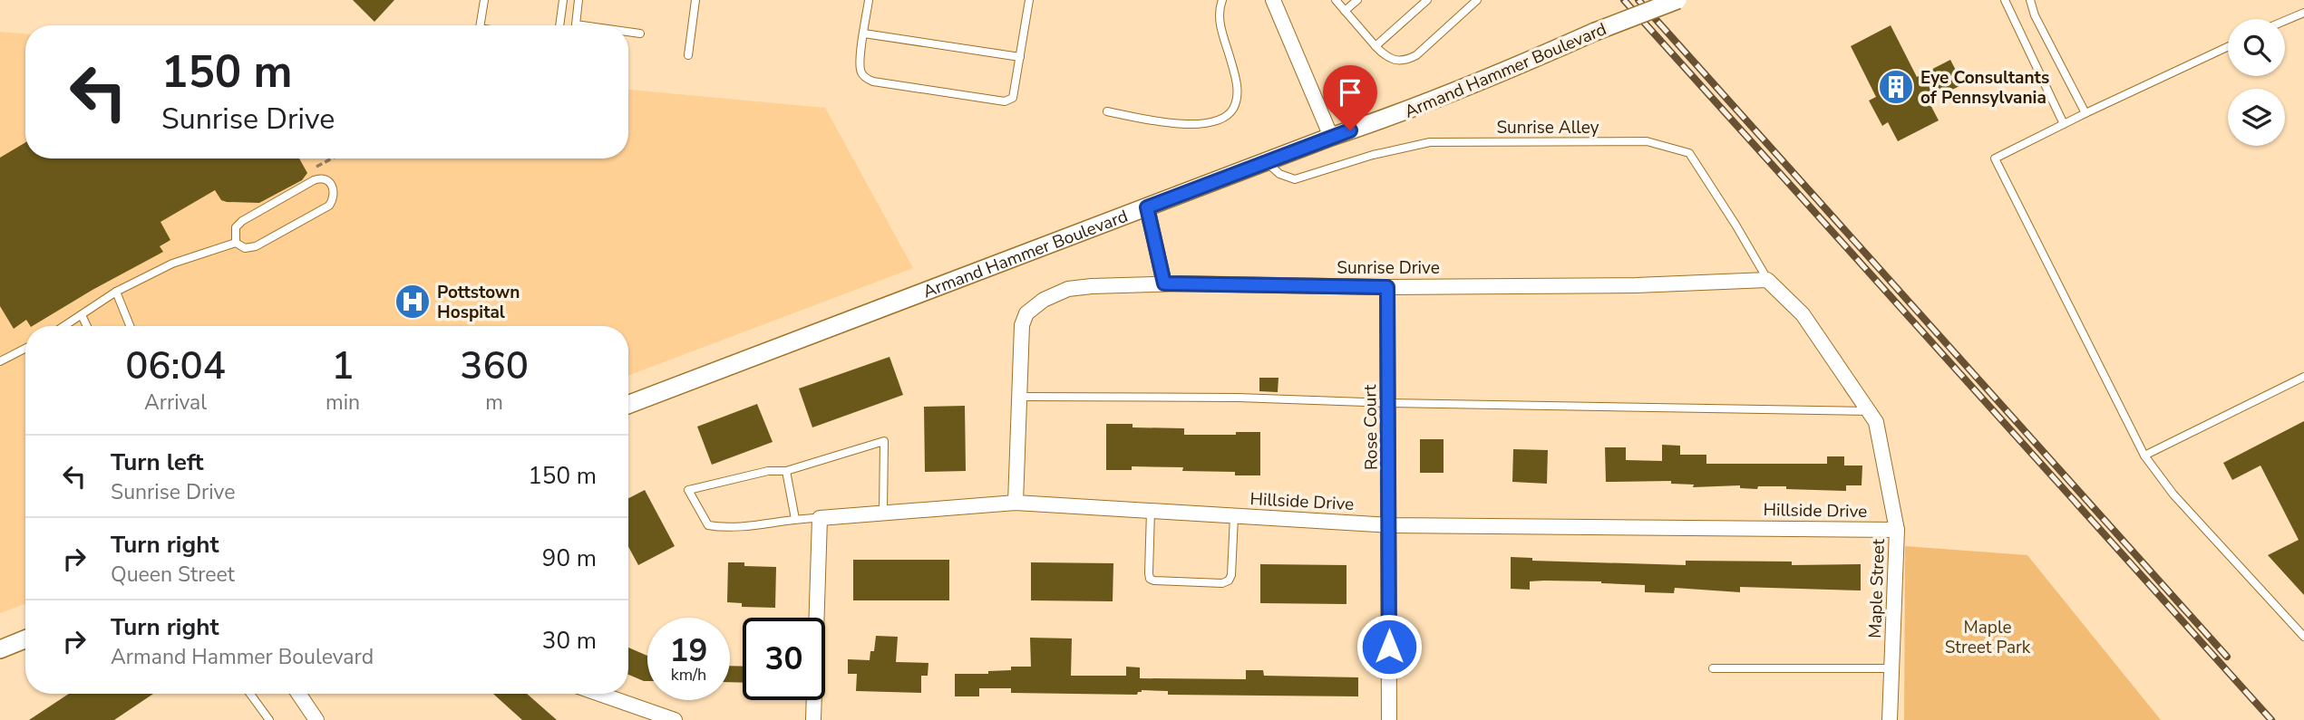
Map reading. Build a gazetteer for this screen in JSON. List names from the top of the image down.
{
  "streets": {
    "street": [
      "Armand Hammer Boulevard",
      "Sunrise Drive",
      "Rose Court",
      "Hillside Drive",
      "Maple Street"
    ],
    "lane": ["Sunrise Alley"]
  },
  "crossings": [
    ["Armand Hammer Boulevard", "Sunrise Alley"],
    ["Sunrise Alley", "Sunrise Drive"],
    ["Sunrise Drive", "Rose Court"],
    ["Sunrise Drive", "Hillside Drive"],
    ["Rose Court", "Hillside Drive"],
    ["Hillside Drive", "Maple Street"]
  ],
  "parks": ["Maple Street Park"],
  "places": {
    "building": ["Eye Consultants of Pennsylvania"],
    "hospital": ["Pottstown Hospital"]
  },
  "page": {
    "turn": ["150 m", "Sunrise Drive"],
    "eta": [
      "06:04",
      "Arrival",
      "1",
      "min",
      "360",
      "m"
    ],
    "list": [
      {
        "name": "Turn left",
        "note": "Sunrise Drive",
        "value": "150 m"
      },
      {
        "name": "Turn right",
        "note": "Queen Street",
        "value": "90 m"
      },
      {
        "name": "Turn right",
        "note": "Armand Hammer Boulevard",
        "value": "30 m"
      }
    ],
    "speed": "19 km/h",
    "limit": "30"
  }
}
